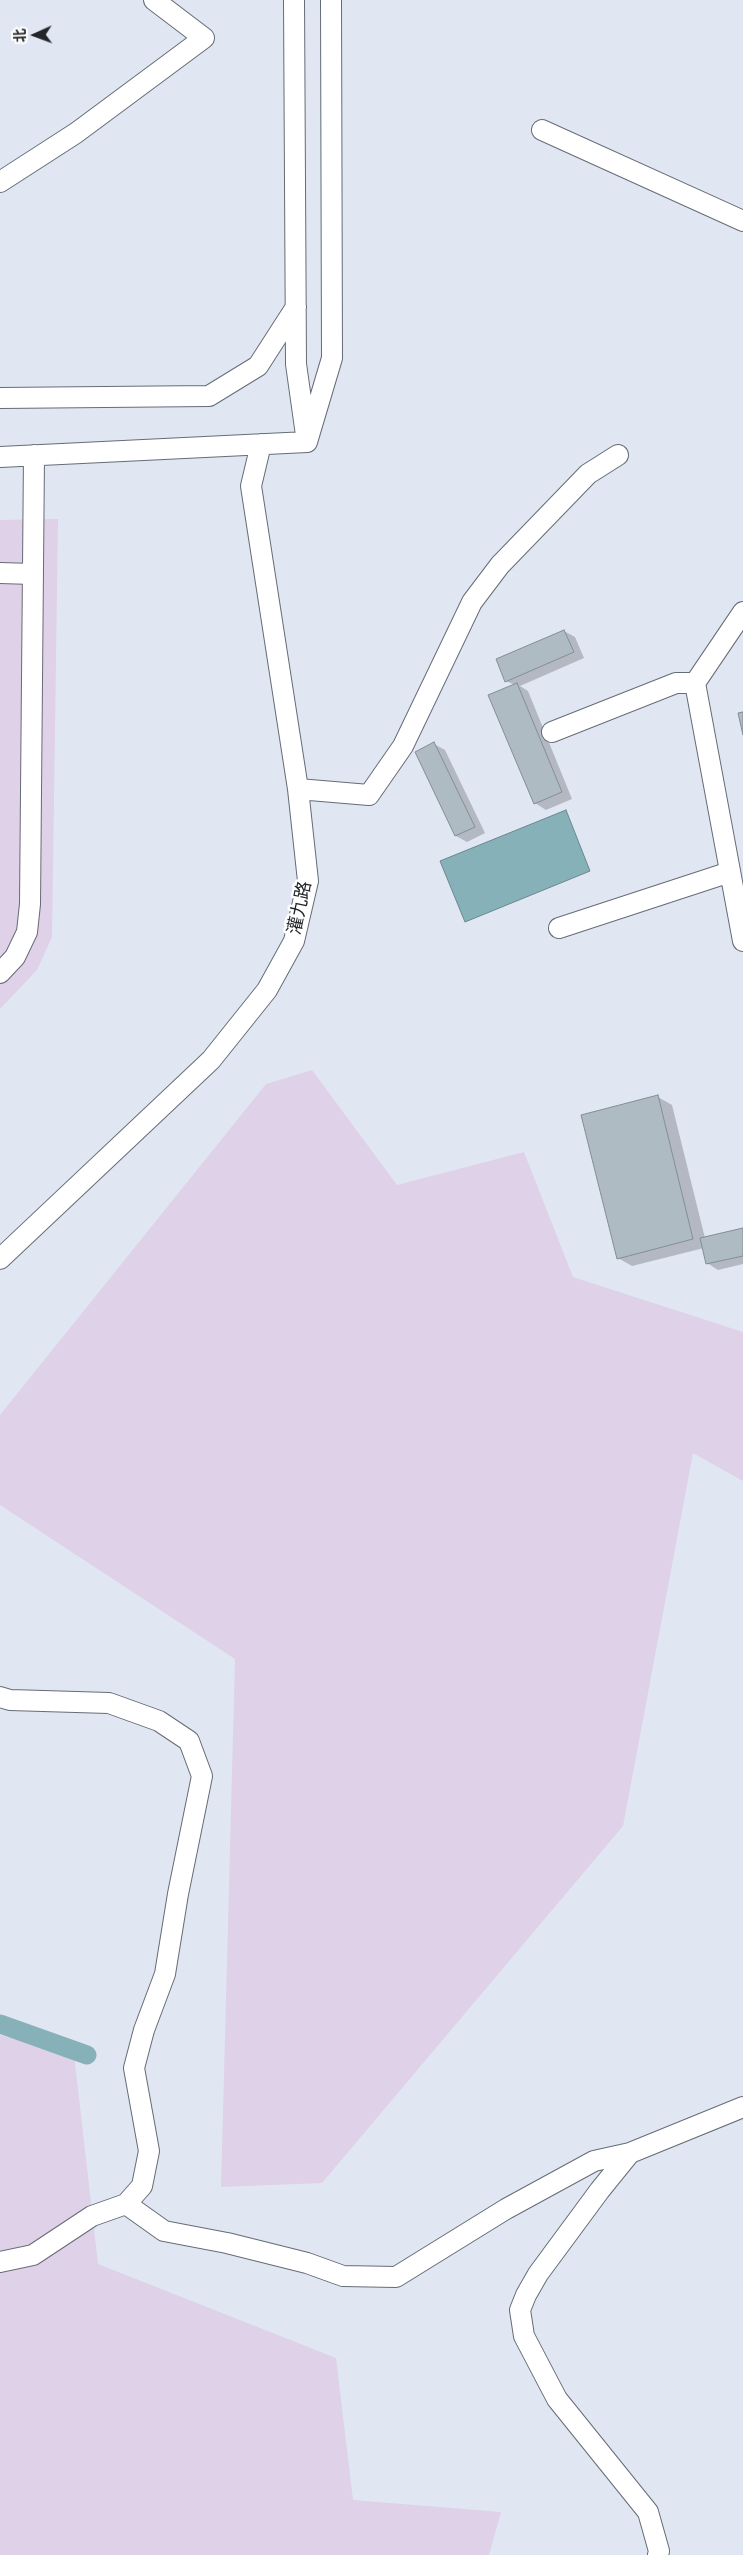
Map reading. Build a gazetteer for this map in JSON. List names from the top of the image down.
{
  "streets": {
    "street": ["灌九路"]
  },
  "north": "left"
}
